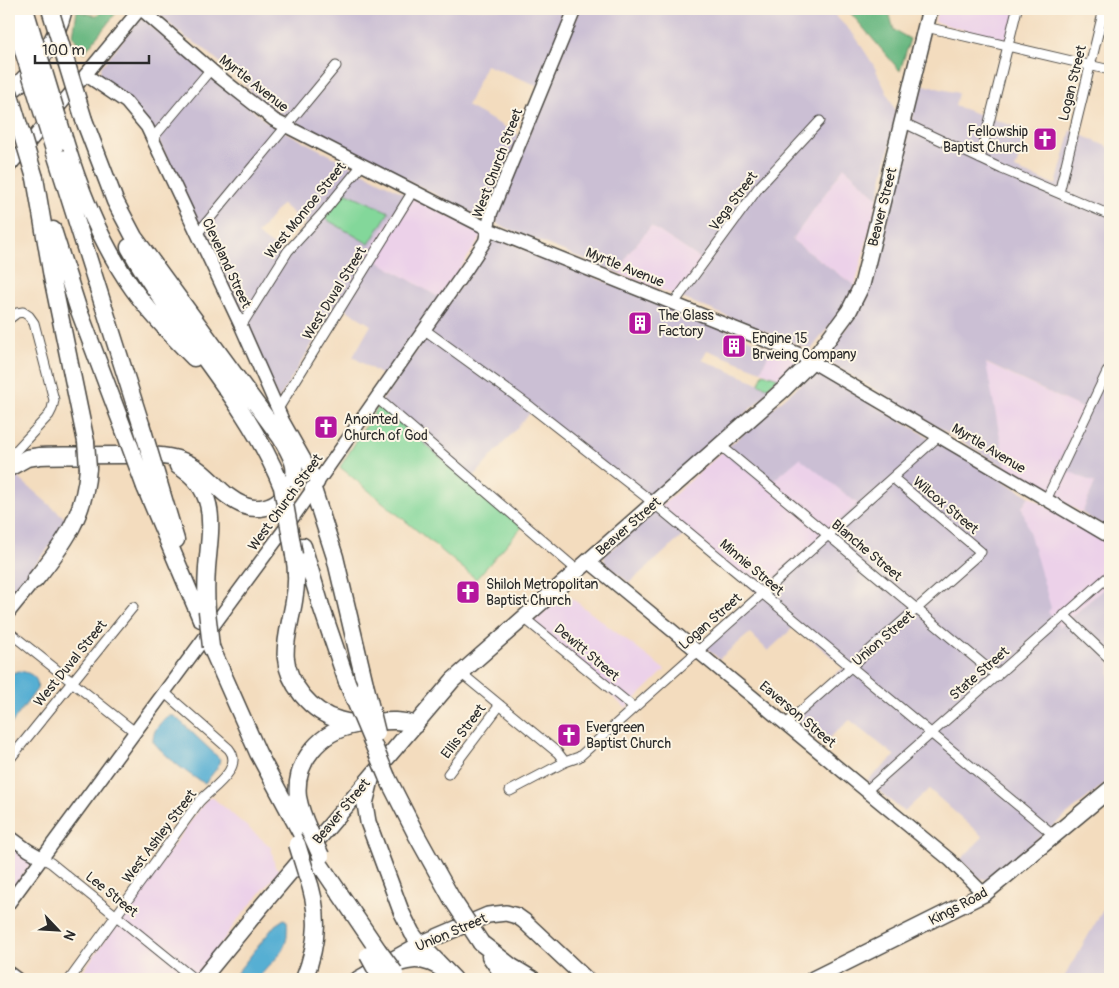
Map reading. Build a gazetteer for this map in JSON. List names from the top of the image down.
{
  "streets": {
    "main road": ["Beaver Street", "Union Street", "Kings Road"],
    "street": [
      "Myrtle Avenue",
      "Logan Street",
      "West Church Street",
      "Vega Street",
      "West Monroe Street",
      "Cleveland Street",
      "West Duval Street",
      "Wilcox Street",
      "Blanche Street",
      "Minnie Street",
      "Dewitt Street",
      "State Street",
      "Eaverson Street",
      "Ellis Street",
      "West Ashley Street",
      "Lee Street"
    ]
  },
  "crossings": [
    ["Myrtle Avenue", "Logan Street"],
    ["Myrtle Avenue", "West Church Street"],
    ["Myrtle Avenue", "Vega Street"],
    ["Myrtle Avenue", "Beaver Street"],
    ["Myrtle Avenue", "West Monroe Street"],
    ["Myrtle Avenue", "West Duval Street"],
    ["Logan Street", "Wilcox Street"],
    ["Logan Street", "Blanche Street"],
    ["Logan Street", "Minnie Street"],
    ["Logan Street", "Dewitt Street"],
    ["Logan Street", "Eaverson Street"],
    ["West Church Street", "Cleveland Street"],
    ["West Church Street", "Minnie Street"],
    ["West Church Street", "Eaverson Street"],
    ["West Church Street", "West Ashley Street"],
    ["West Church Street", "Lee Street"],
    ["Beaver Street", "Blanche Street"],
    ["Beaver Street", "Minnie Street"],
    ["Beaver Street", "Dewitt Street"],
    ["Beaver Street", "Eaverson Street"],
    ["West Monroe Street", "Cleveland Street"],
    ["Cleveland Street", "West Duval Street"],
    ["Wilcox Street", "Union Street"],
    ["Blanche Street", "Union Street"],
    ["Blanche Street", "State Street"],
    ["Minnie Street", "Union Street"],
    ["Minnie Street", "State Street"],
    ["Minnie Street", "Kings Road"],
    ["Union Street", "Eaverson Street"],
    ["State Street", "Eaverson Street"],
    ["Eaverson Street", "Kings Road"],
    ["West Ashley Street", "Lee Street"]
  ],
  "places": {
    "church": [
      "Fellowship Baptist Church",
      "Anointed Church of God",
      "Shiloh Metropolitan Baptist Church",
      "Evergreen Baptist Church"
    ],
    "building": ["The Glass Factory", "Engine 15 Brweing Company"]
  },
  "scale_bar": "100 m",
  "north": "bottom right"
}
